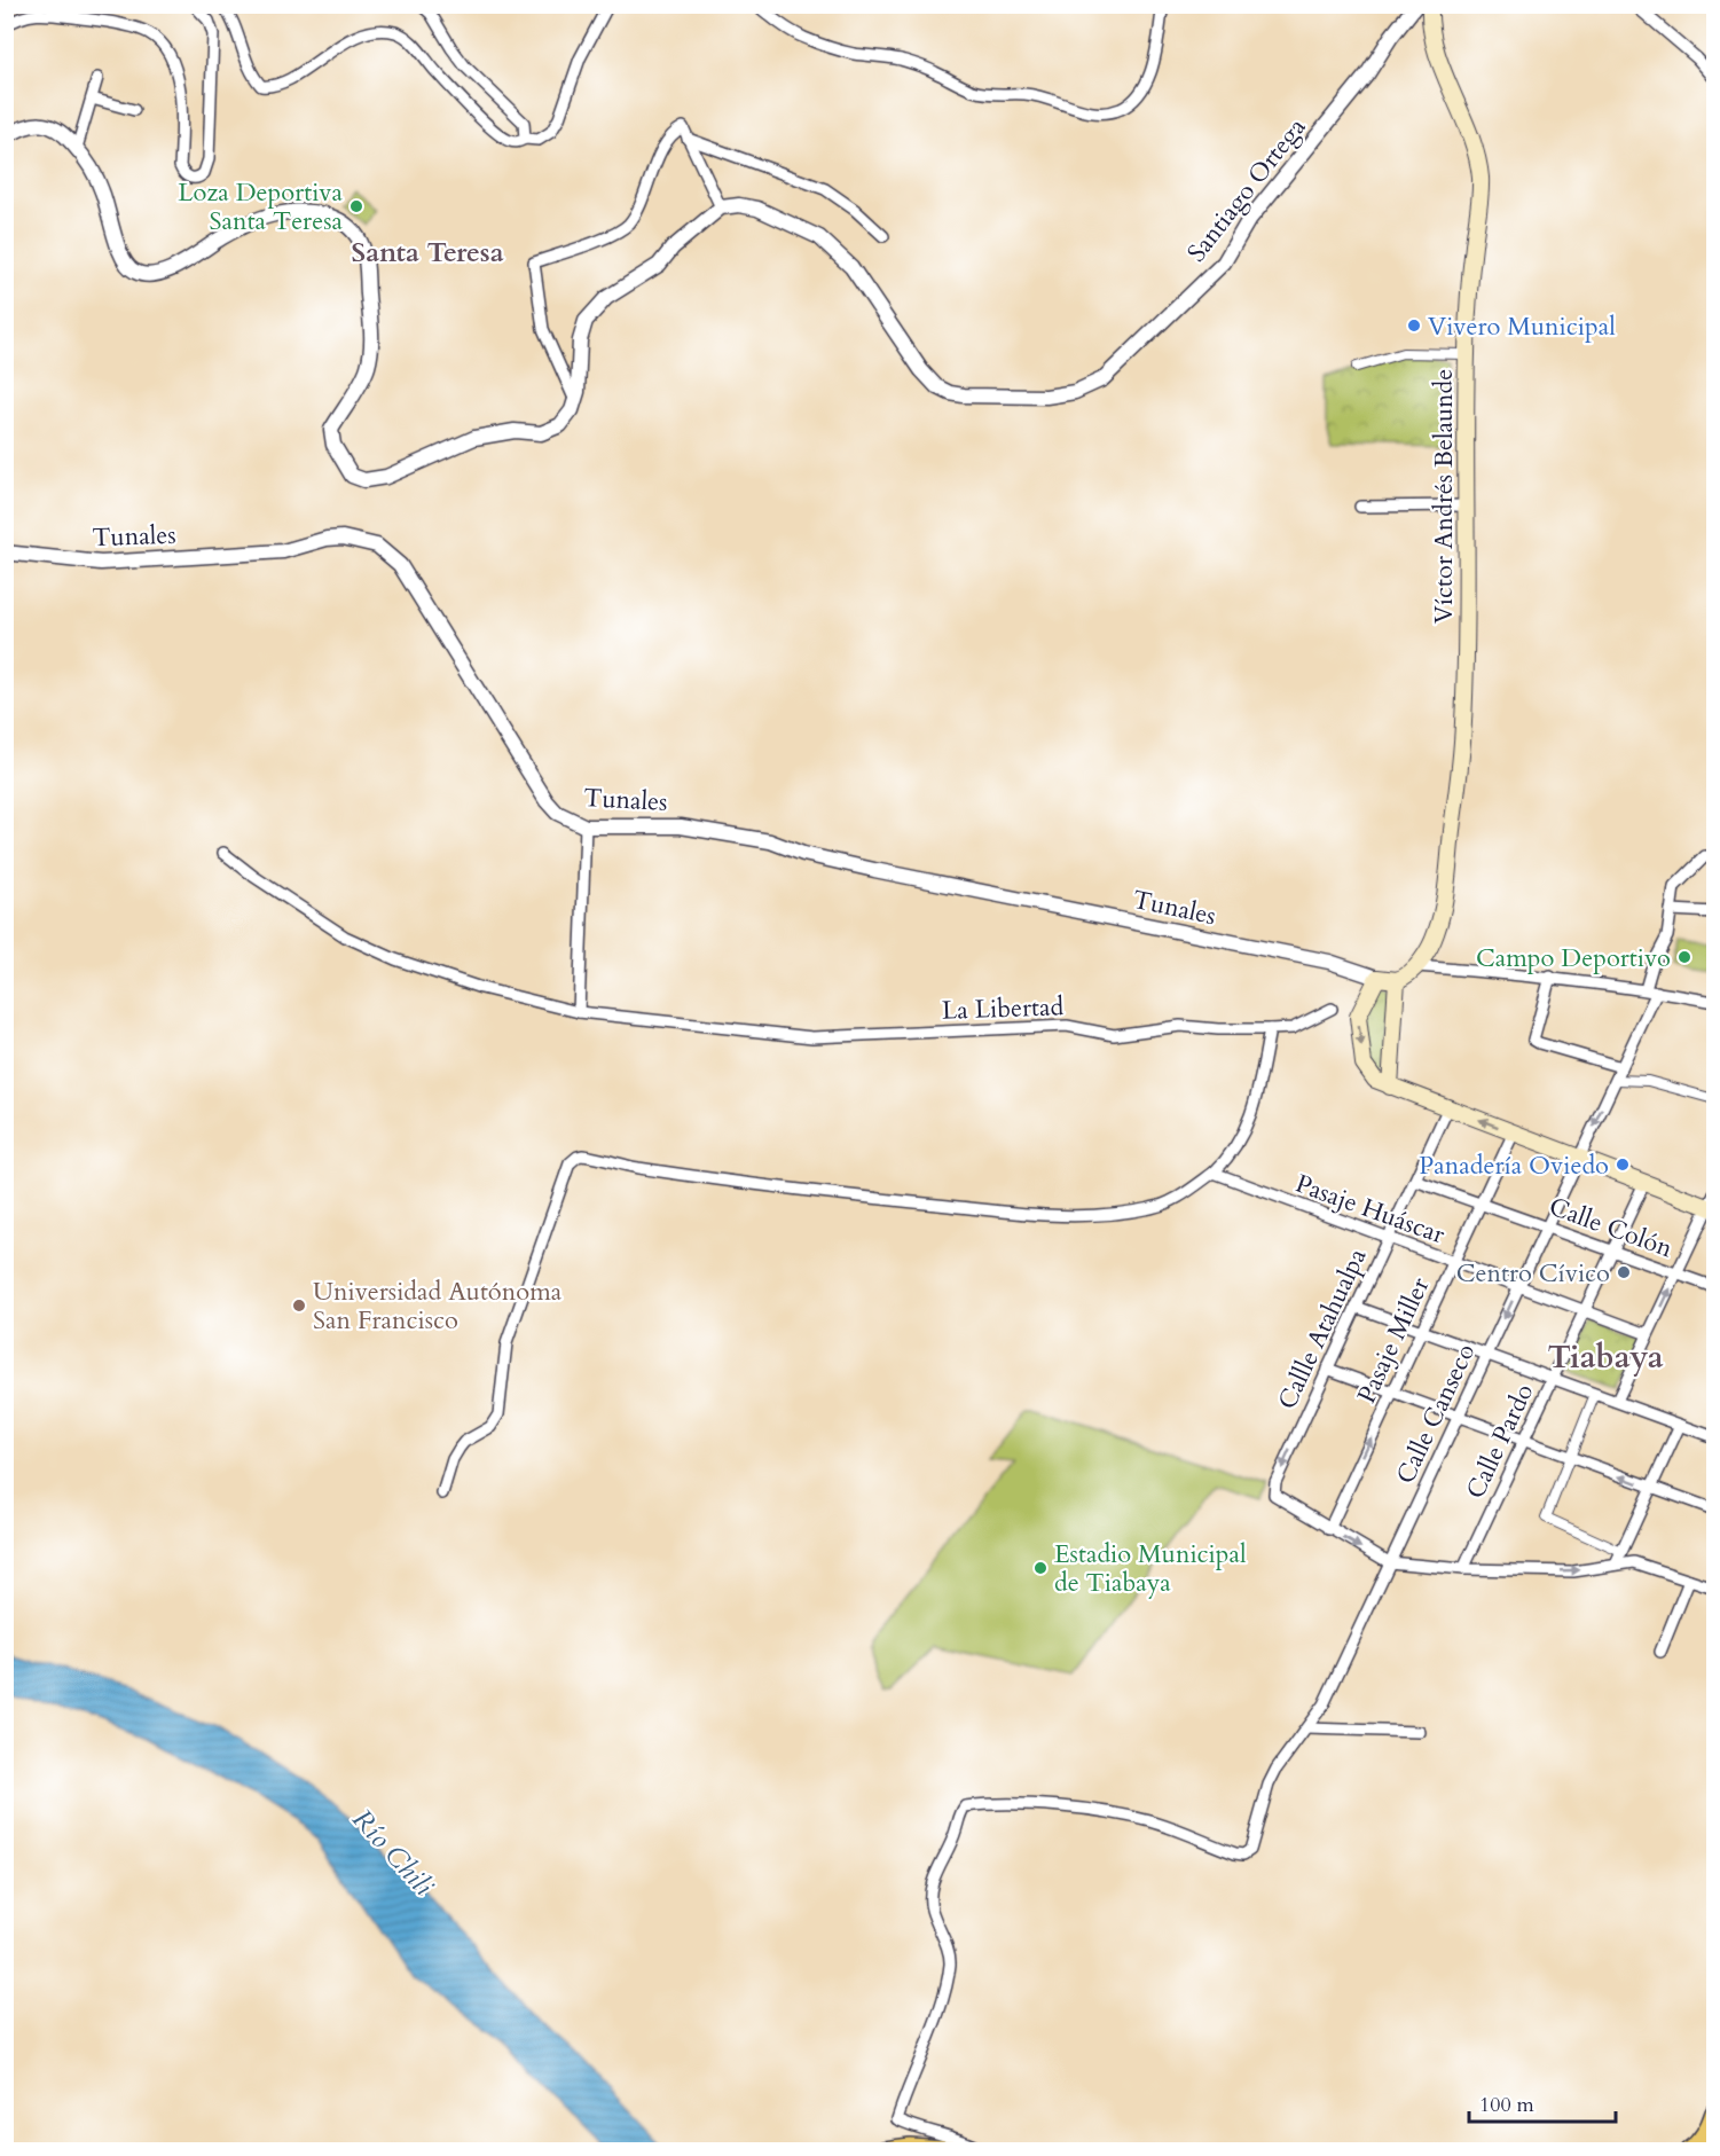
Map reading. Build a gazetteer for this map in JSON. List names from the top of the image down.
{
  "streets": {
    "main road": ["Víctor Andrés Belaunde"],
    "street": [
      "Santiago Ortega",
      "Tunales",
      "La Libertad",
      "Pasaje Huáscar",
      "Calle Colón",
      "Callle Atahualpa",
      "Pasaje Miller",
      "Calle Canseco",
      "Calle Pardo"
    ]
  },
  "crossings": [
    ["Pasaje Huáscar", "Callle Atahualpa"],
    ["Pasaje Huáscar", "Pasaje Miller"],
    ["Pasaje Huáscar", "Calle Canseco"],
    ["Pasaje Huáscar", "Calle Pardo"],
    ["Calle Colón", "Callle Atahualpa"],
    ["Calle Colón", "Pasaje Miller"],
    ["Calle Colón", "Calle Canseco"],
    ["Calle Colón", "Calle Pardo"],
    ["Callle Atahualpa", "Pasaje Miller"]
  ],
  "districts": ["Santa Teresa", "Tiabaya"],
  "water": ["Río Chili"],
  "places": [
    "Loza Deportiva Santa Teresa",
    "Vivero Municipal",
    "Campo Deportivo",
    "Panadería Oviedo",
    "Centro Cívico",
    "Universidad Autónoma San Francisco",
    "Estadio Municipal de Tiabaya"
  ],
  "scale_bar": "100 m"
}
